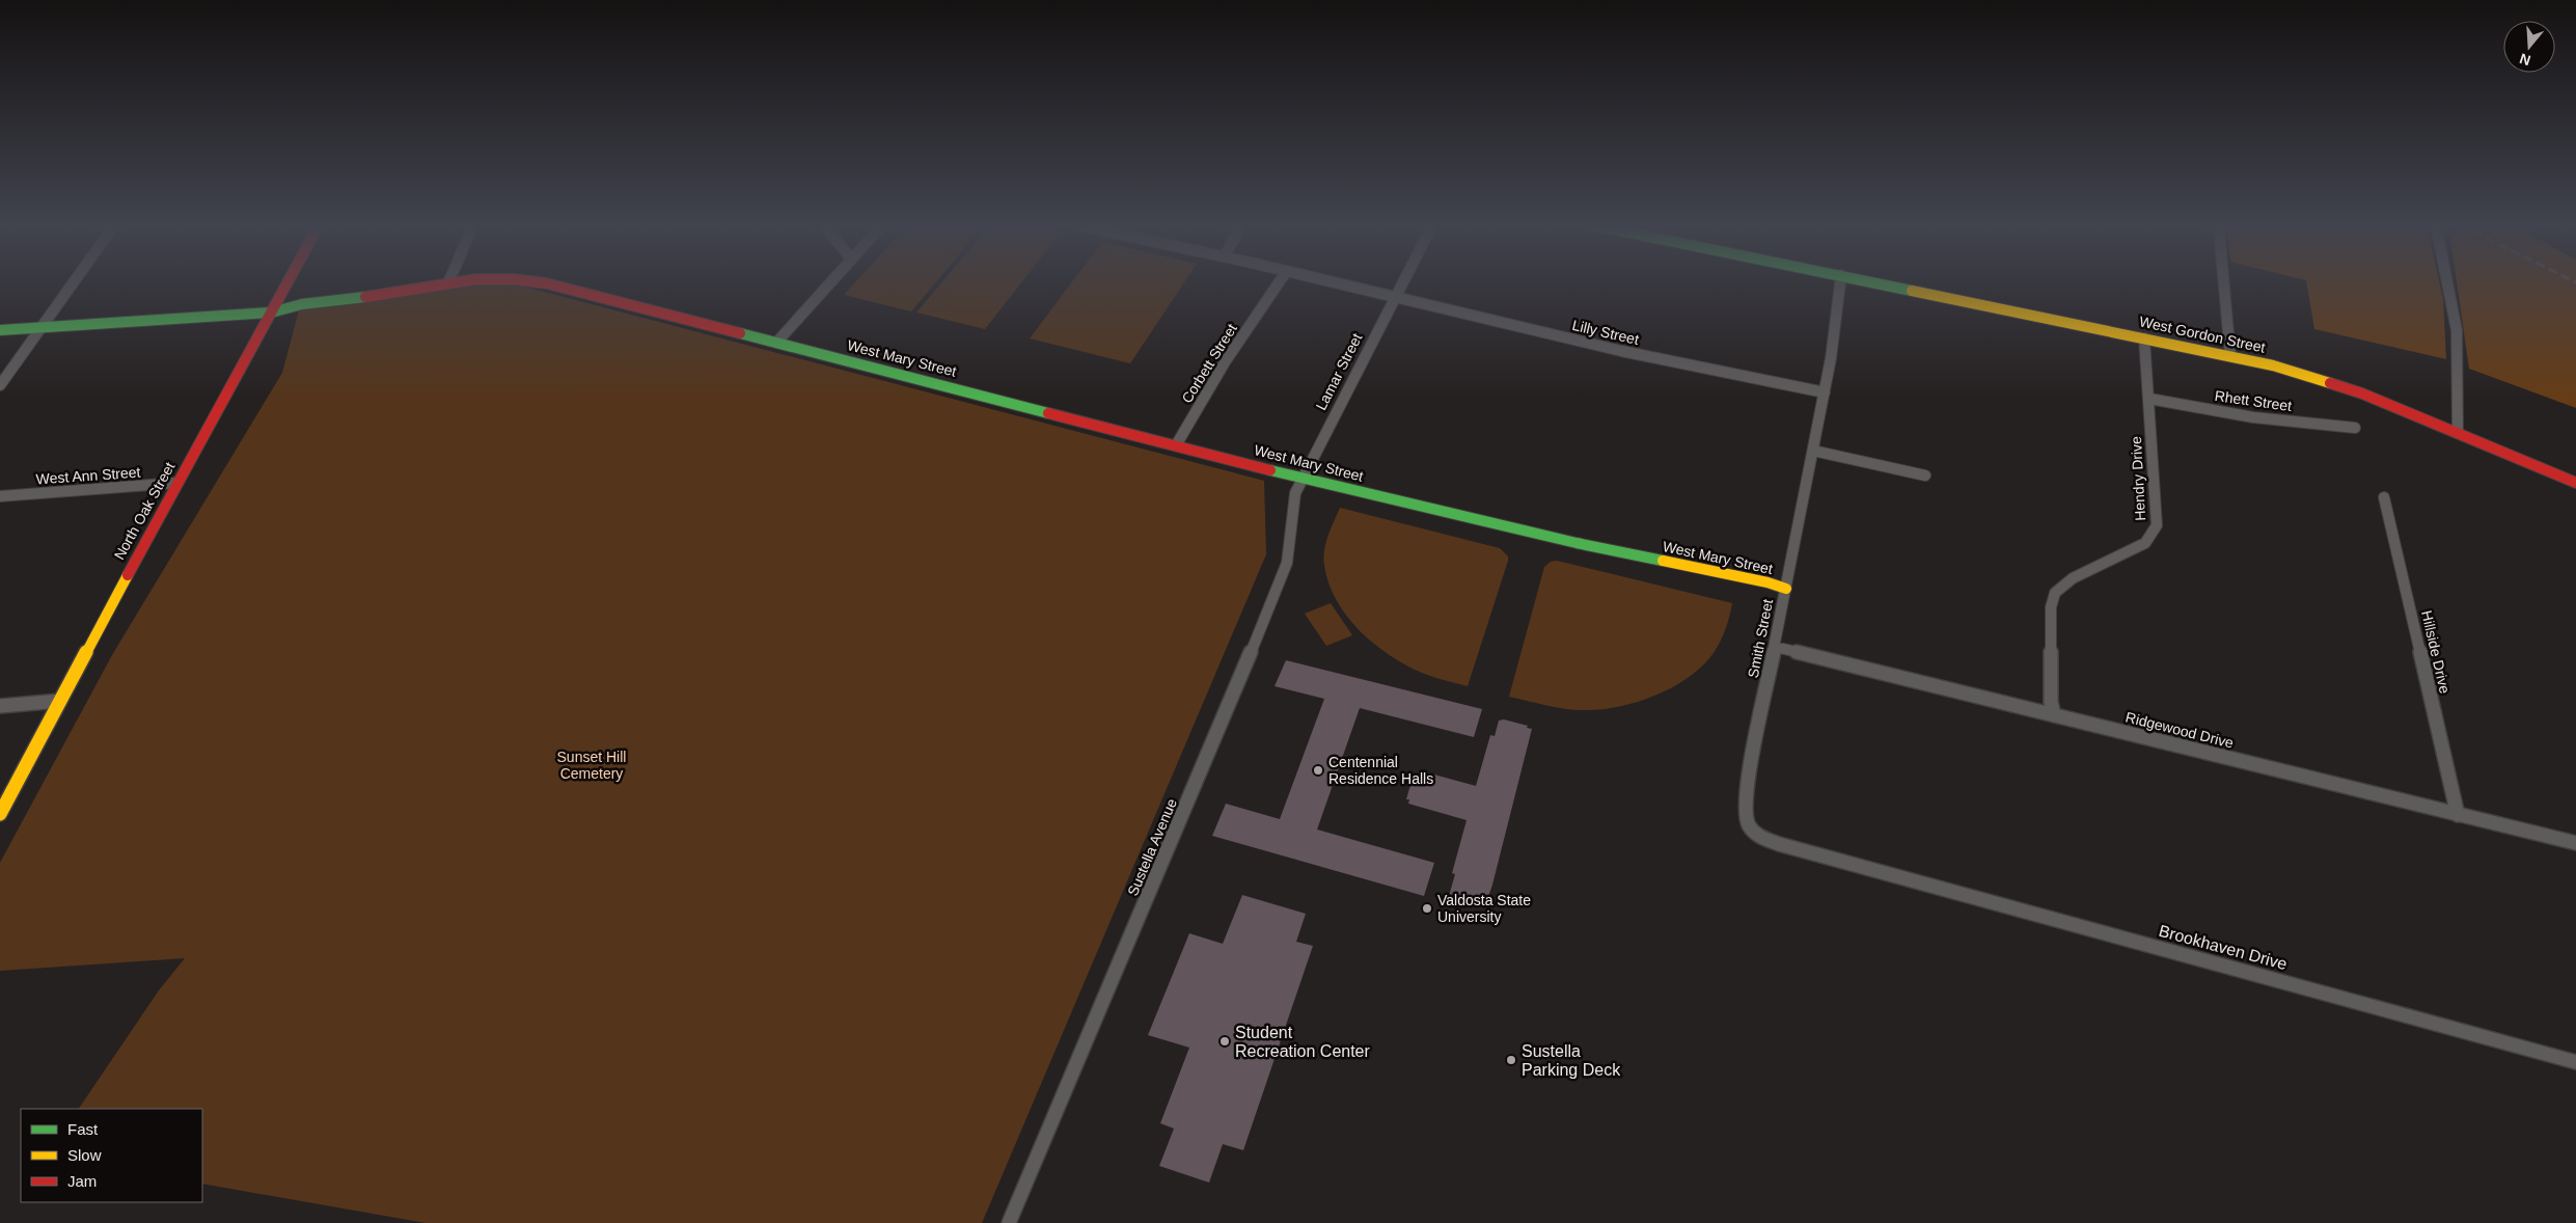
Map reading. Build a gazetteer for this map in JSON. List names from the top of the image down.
{
  "streets": {
    "street": [
      "Lilly Street",
      "West Gordon Street",
      "West Mary Street",
      "Corbett Street",
      "Lamar Street",
      "Rhett Street",
      "West Ann Street",
      "Hendry Drive",
      "North Oak Street",
      "Smith Street",
      "Hillside Drive",
      "Ridgewood Drive",
      "Sustella Avenue",
      "Brookhaven Drive"
    ]
  },
  "crossings": [
    ["Lilly Street", "Lamar Street"],
    ["Lilly Street", "Smith Street"],
    ["West Gordon Street", "Hendry Drive"],
    ["West Mary Street", "Corbett Street"],
    ["West Mary Street", "Lamar Street"],
    ["West Mary Street", "North Oak Street"],
    ["West Mary Street", "Smith Street"],
    ["West Mary Street", "Sustella Avenue"],
    ["Lamar Street", "Sustella Avenue"],
    ["Rhett Street", "Hendry Drive"],
    ["West Ann Street", "North Oak Street"],
    ["Hendry Drive", "Ridgewood Drive"],
    ["Smith Street", "Ridgewood Drive"],
    ["Smith Street", "Brookhaven Drive"],
    ["Hillside Drive", "Ridgewood Drive"]
  ],
  "parks": ["Sunset Hill Cemetery"],
  "places": [
    "Centennial Residence Halls",
    "Valdosta State University",
    "Student Recreation Center",
    "Sustella Parking Deck"
  ],
  "legend": ["Fast", "Slow", "Jam"],
  "north": "bottom"
}
